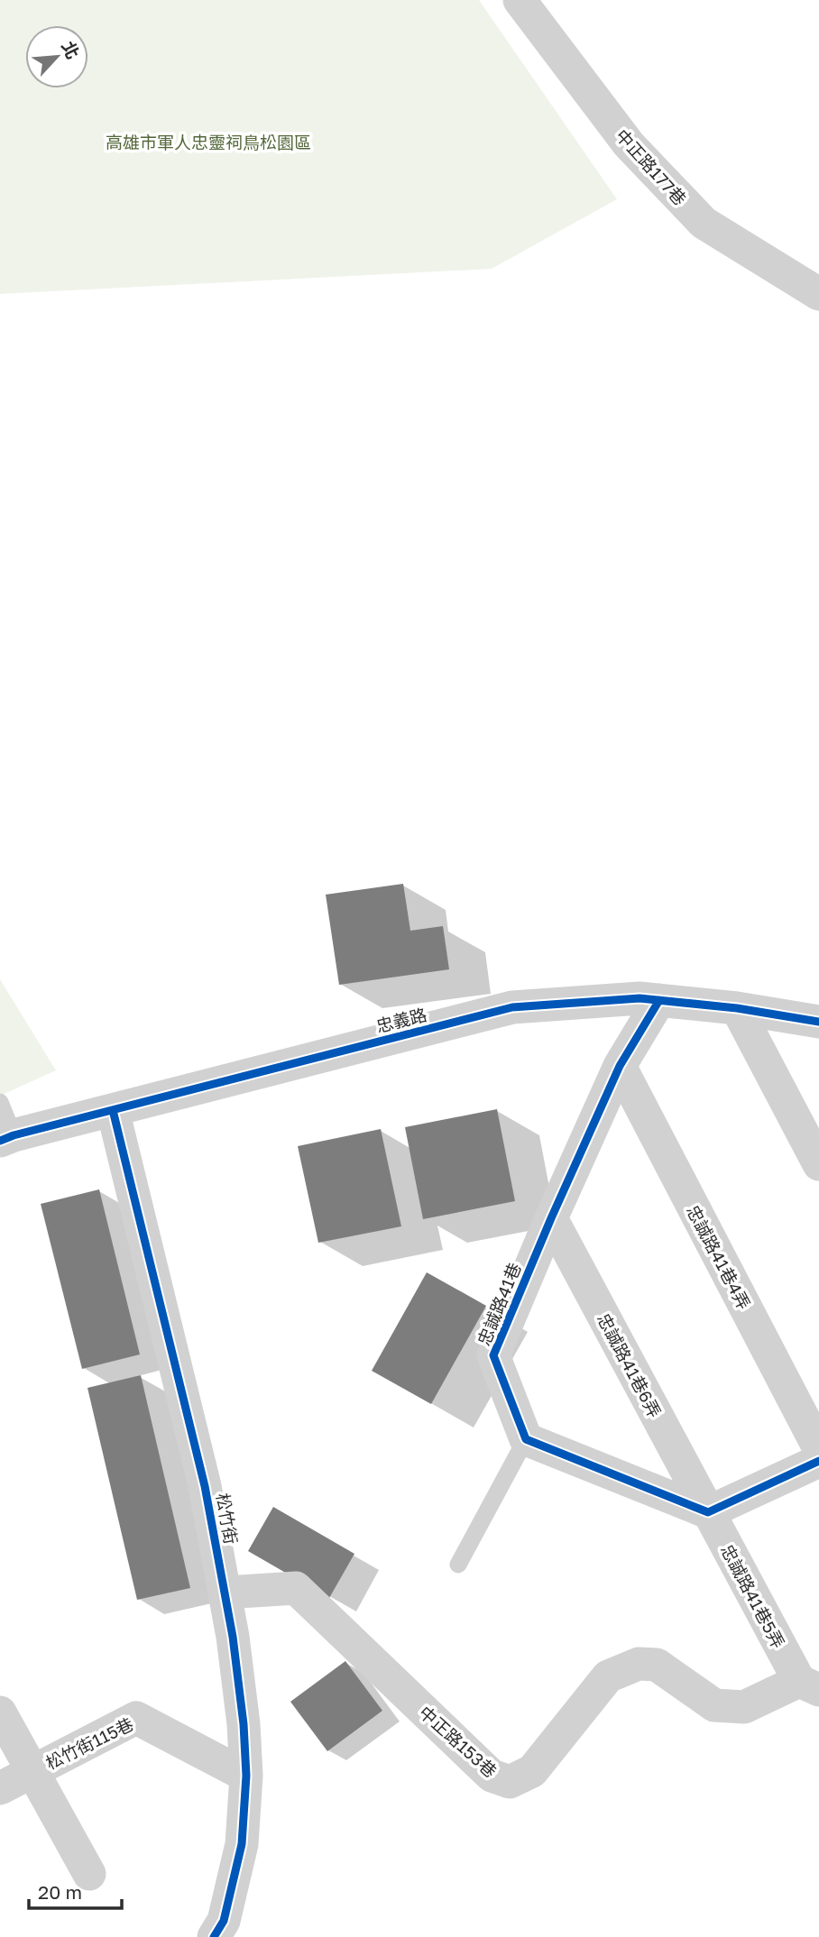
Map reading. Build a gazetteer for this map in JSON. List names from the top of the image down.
{
  "streets": {
    "street": [
      "中正路177巷",
      "忠義路",
      "忠誠路41巷4弄",
      "忠誠路41巷",
      "忠誠路41巷6弄",
      "松竹街",
      "忠誠路41巷5弄",
      "中正路153巷",
      "松竹街115巷"
    ]
  },
  "crossings": [
    ["忠義路", "忠誠路41巷"],
    ["忠義路", "松竹街"],
    ["忠誠路41巷4弄", "忠誠路41巷"],
    ["忠誠路41巷", "忠誠路41巷6弄"],
    ["忠誠路41巷6弄", "忠誠路41巷5弄"],
    ["松竹街", "中正路153巷"],
    ["松竹街", "松竹街115巷"],
    ["忠誠路41巷5弄", "中正路153巷"]
  ],
  "parks": ["高雄市軍人忠靈祠鳥松園區"],
  "scale_bar": "20 m",
  "north": "top right"
}
